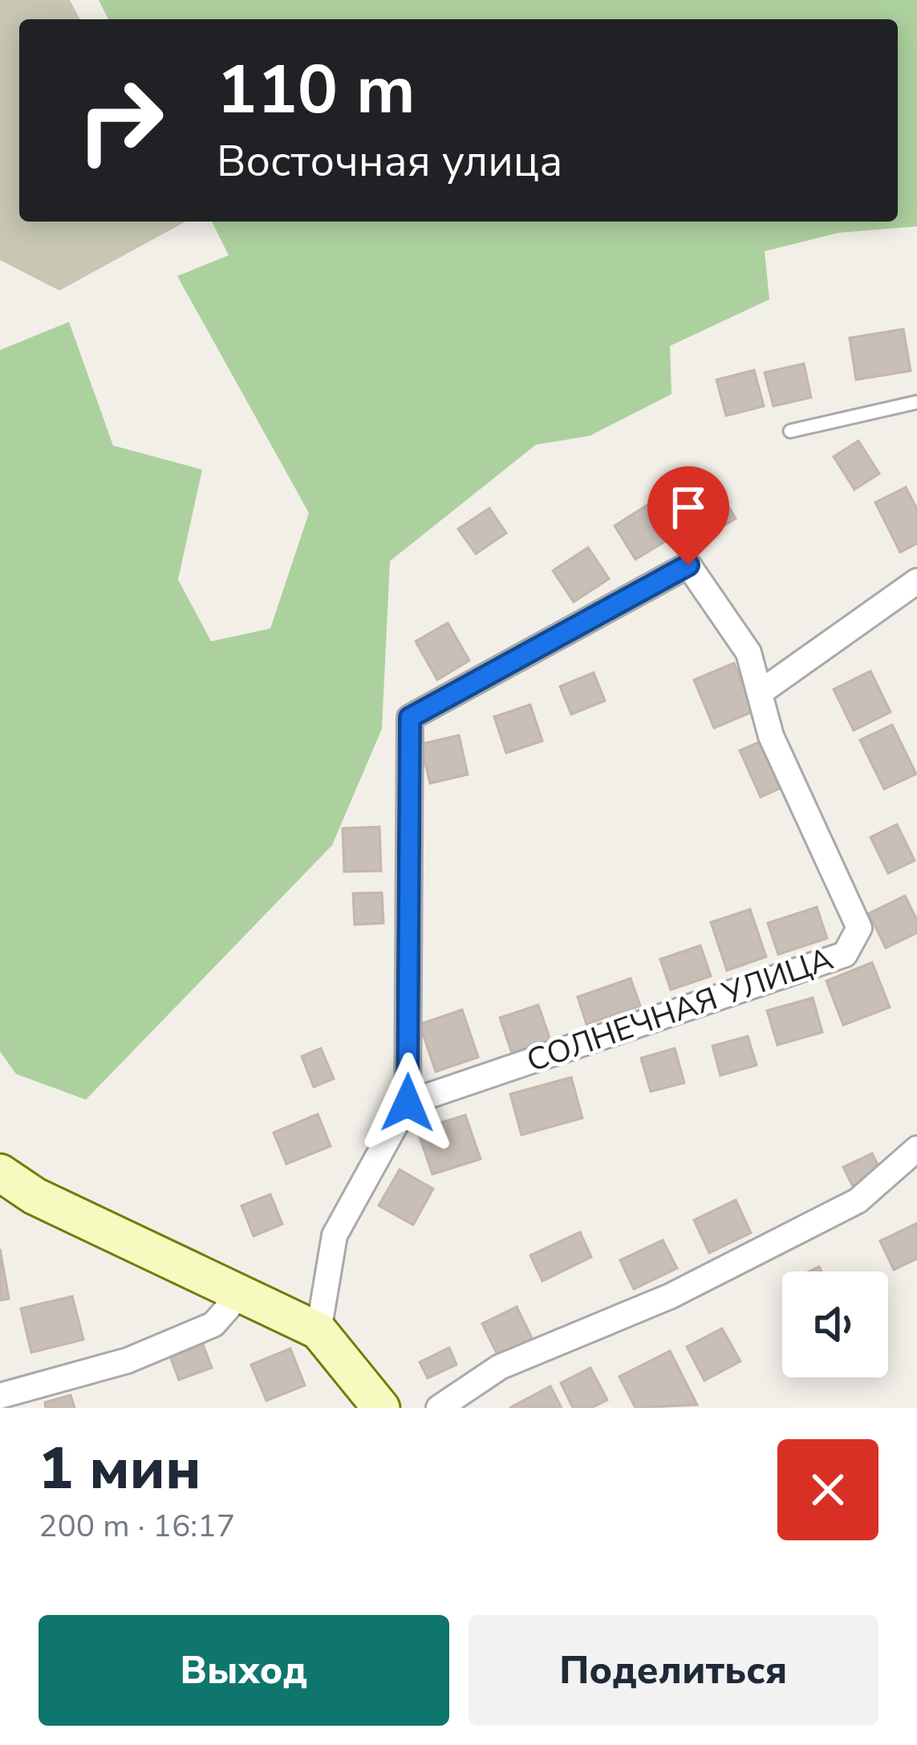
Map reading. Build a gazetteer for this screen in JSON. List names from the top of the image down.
{
  "streets": {
    "street": ["СОЛНЕЧНАЯ УЛИЦА"]
  },
  "page": {
    "turn": ["110 m", "Восточная улица"],
    "heading": ["1 мин", "200 m · 16:17"],
    "buttons": ["Выход", "Поделиться"]
  }
}
